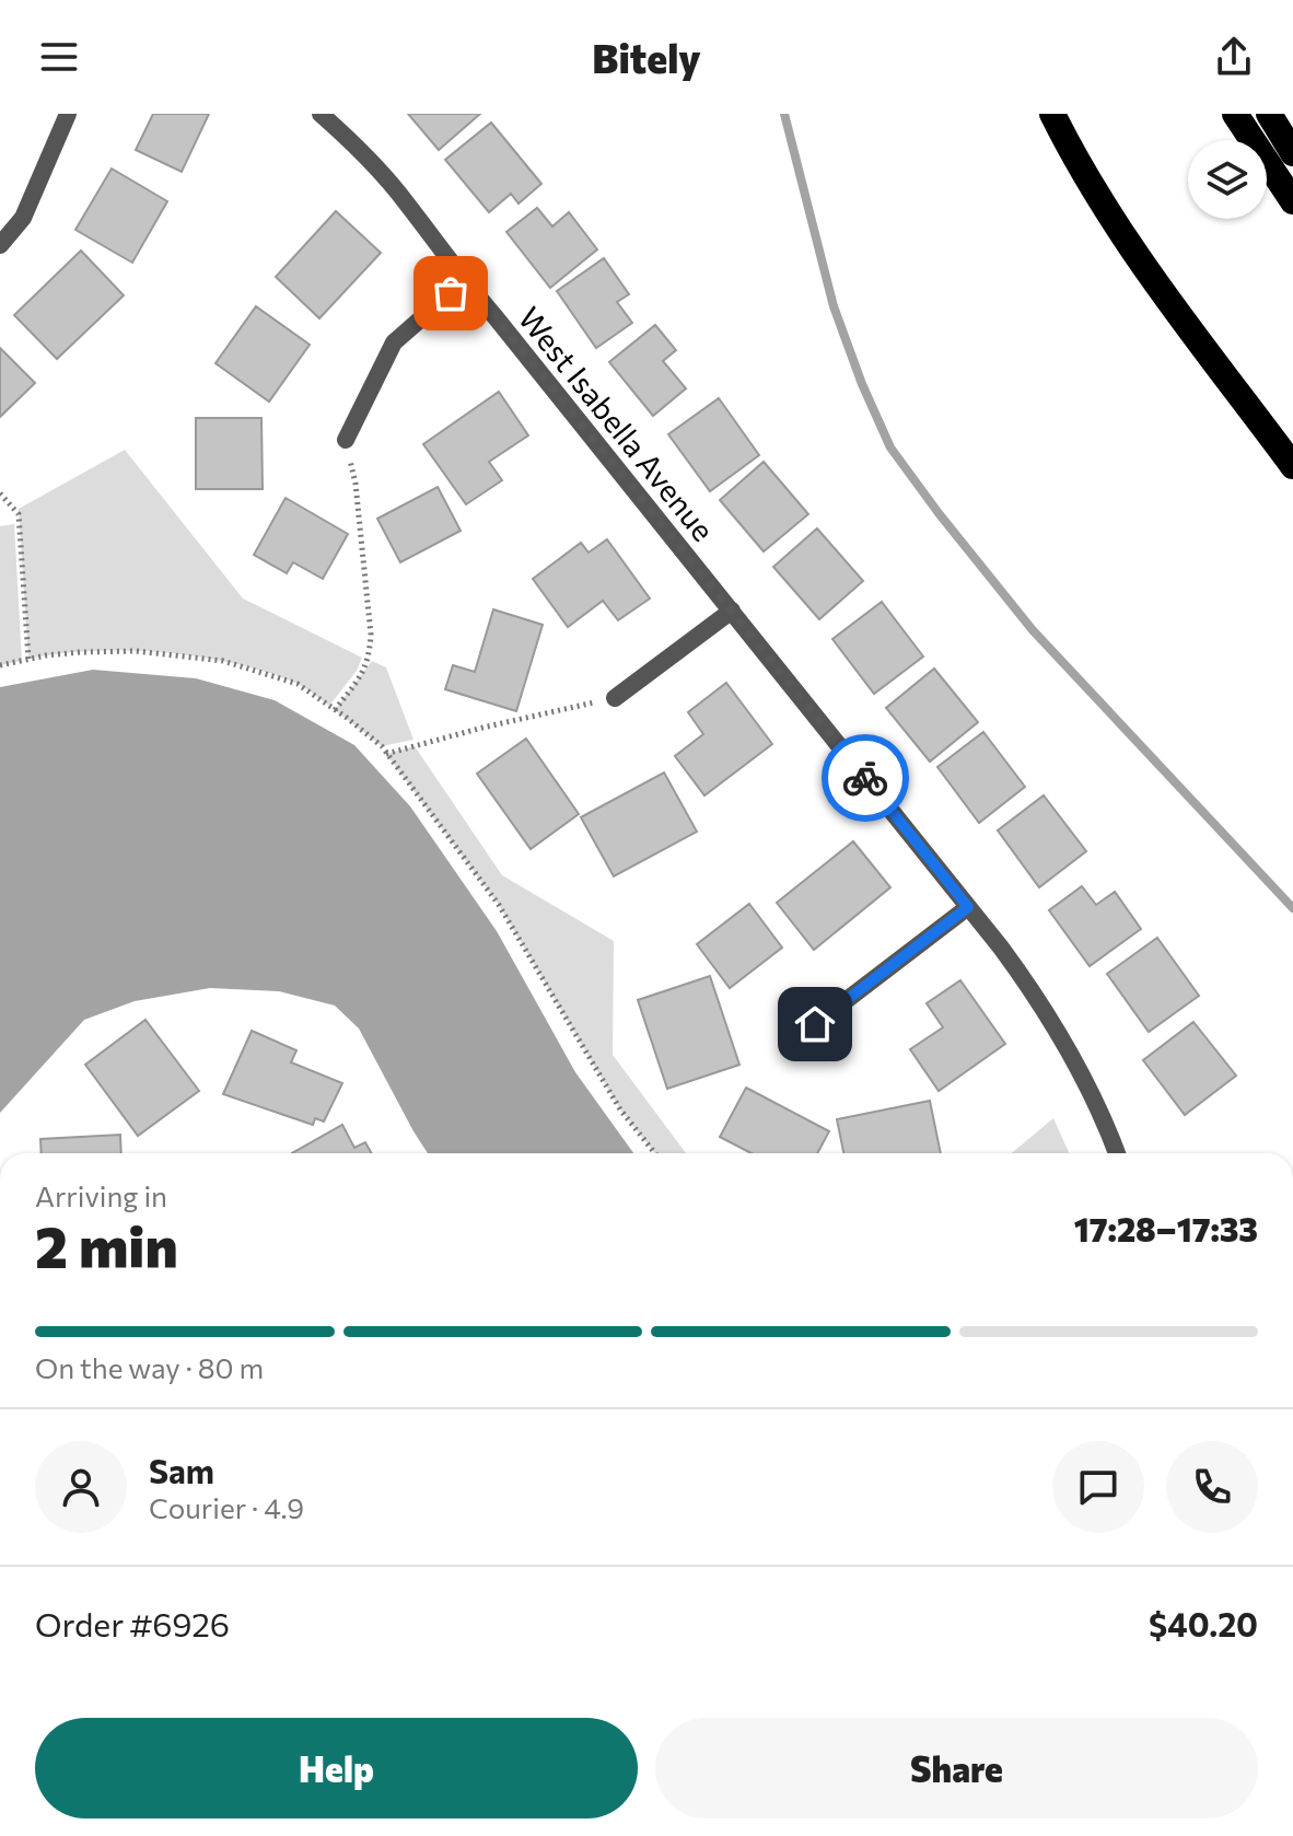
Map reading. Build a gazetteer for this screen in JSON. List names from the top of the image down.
{
  "streets": {
    "street": ["West Isabella Avenue"]
  },
  "page": {
    "header": "Bitely",
    "heading": ["2 min", "Arriving in", "17:28–17:33"],
    "panel": [
      "Sam",
      "Courier · 4.9",
      "Order #6926",
      "$40.20"
    ],
    "bar": "On the way · 80 m",
    "buttons": ["Help", "Share"]
  }
}
